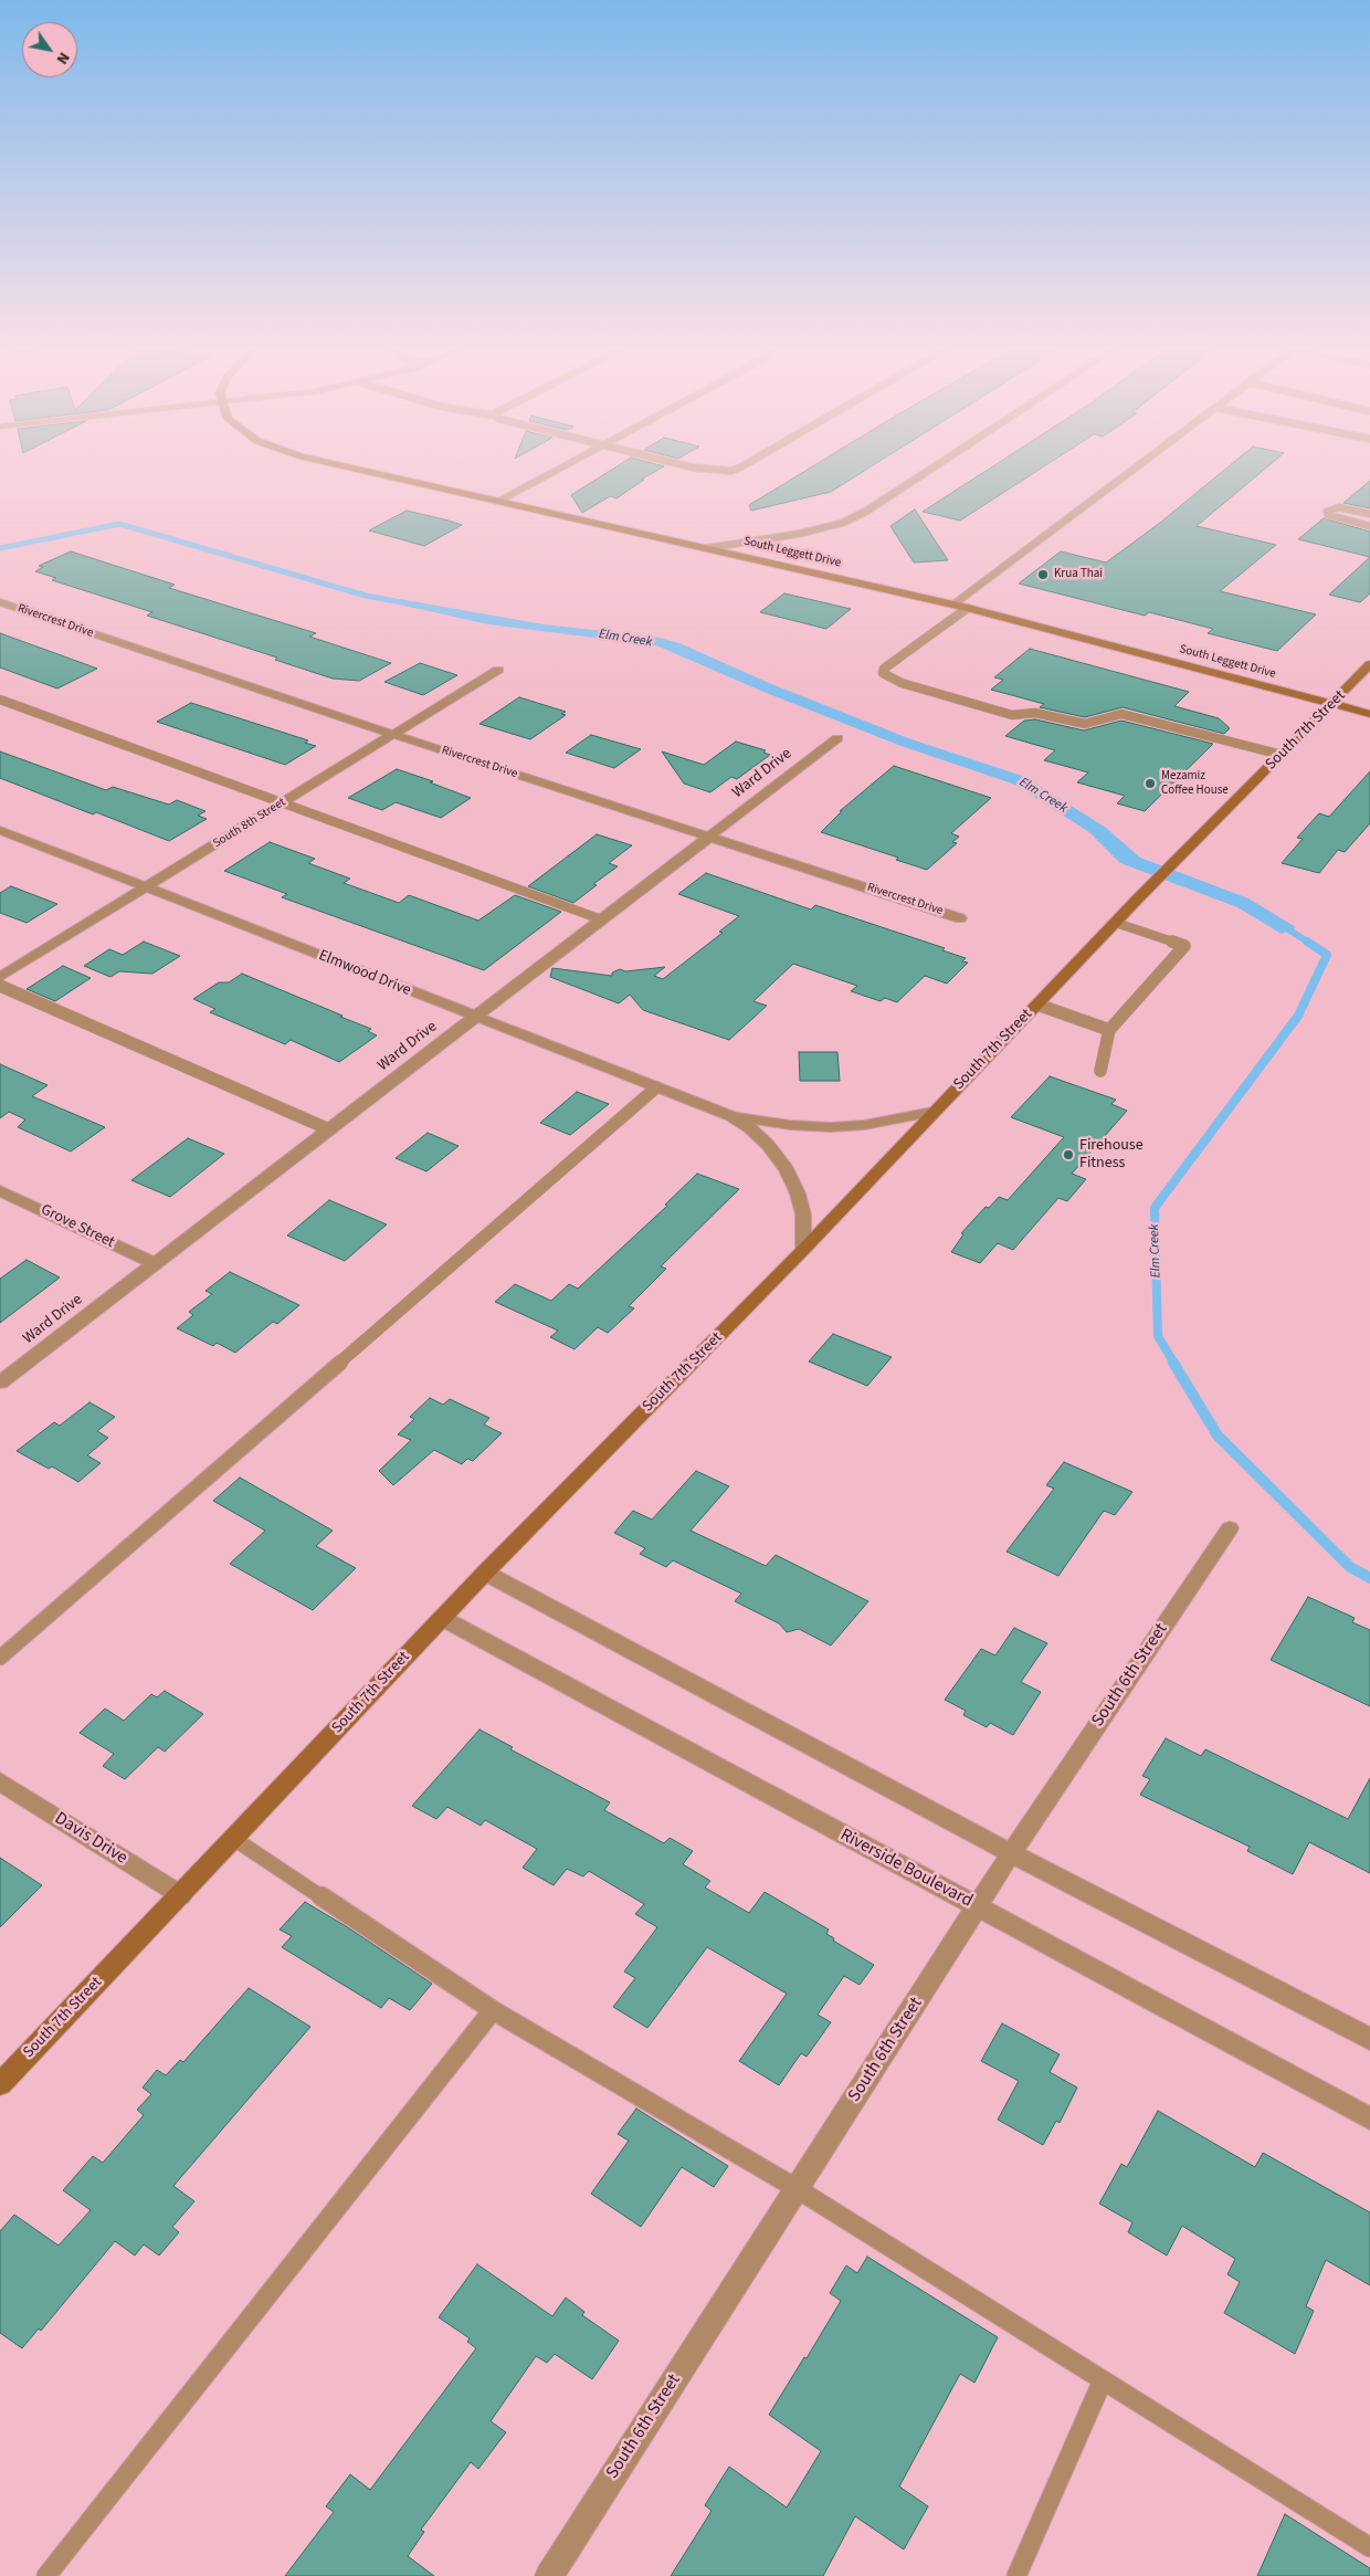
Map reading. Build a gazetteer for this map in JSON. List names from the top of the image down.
{
  "streets": {
    "main road": ["South Leggett Drive", "South 7th Street"],
    "street": [
      "Rivercrest Drive",
      "Ward Drive",
      "South 8th Street",
      "Elmwood Drive",
      "Grove Street",
      "South 6th Street",
      "Davis Drive",
      "Riverside Boulevard"
    ]
  },
  "crossings": [
    ["South Leggett Drive", "South 7th Street"],
    ["Rivercrest Drive", "Ward Drive"],
    ["Rivercrest Drive", "South 8th Street"],
    ["South 7th Street", "Elmwood Drive"],
    ["South 7th Street", "Davis Drive"],
    ["South 7th Street", "Riverside Boulevard"],
    ["Ward Drive", "Elmwood Drive"],
    ["Ward Drive", "Grove Street"],
    ["South 8th Street", "Elmwood Drive"],
    ["South 6th Street", "Riverside Boulevard"]
  ],
  "water": ["Elm Creek"],
  "places": ["Krua Thai", "Mezamiz Coffee House", "Firehouse Fitness"],
  "north": "bottom right"
}
